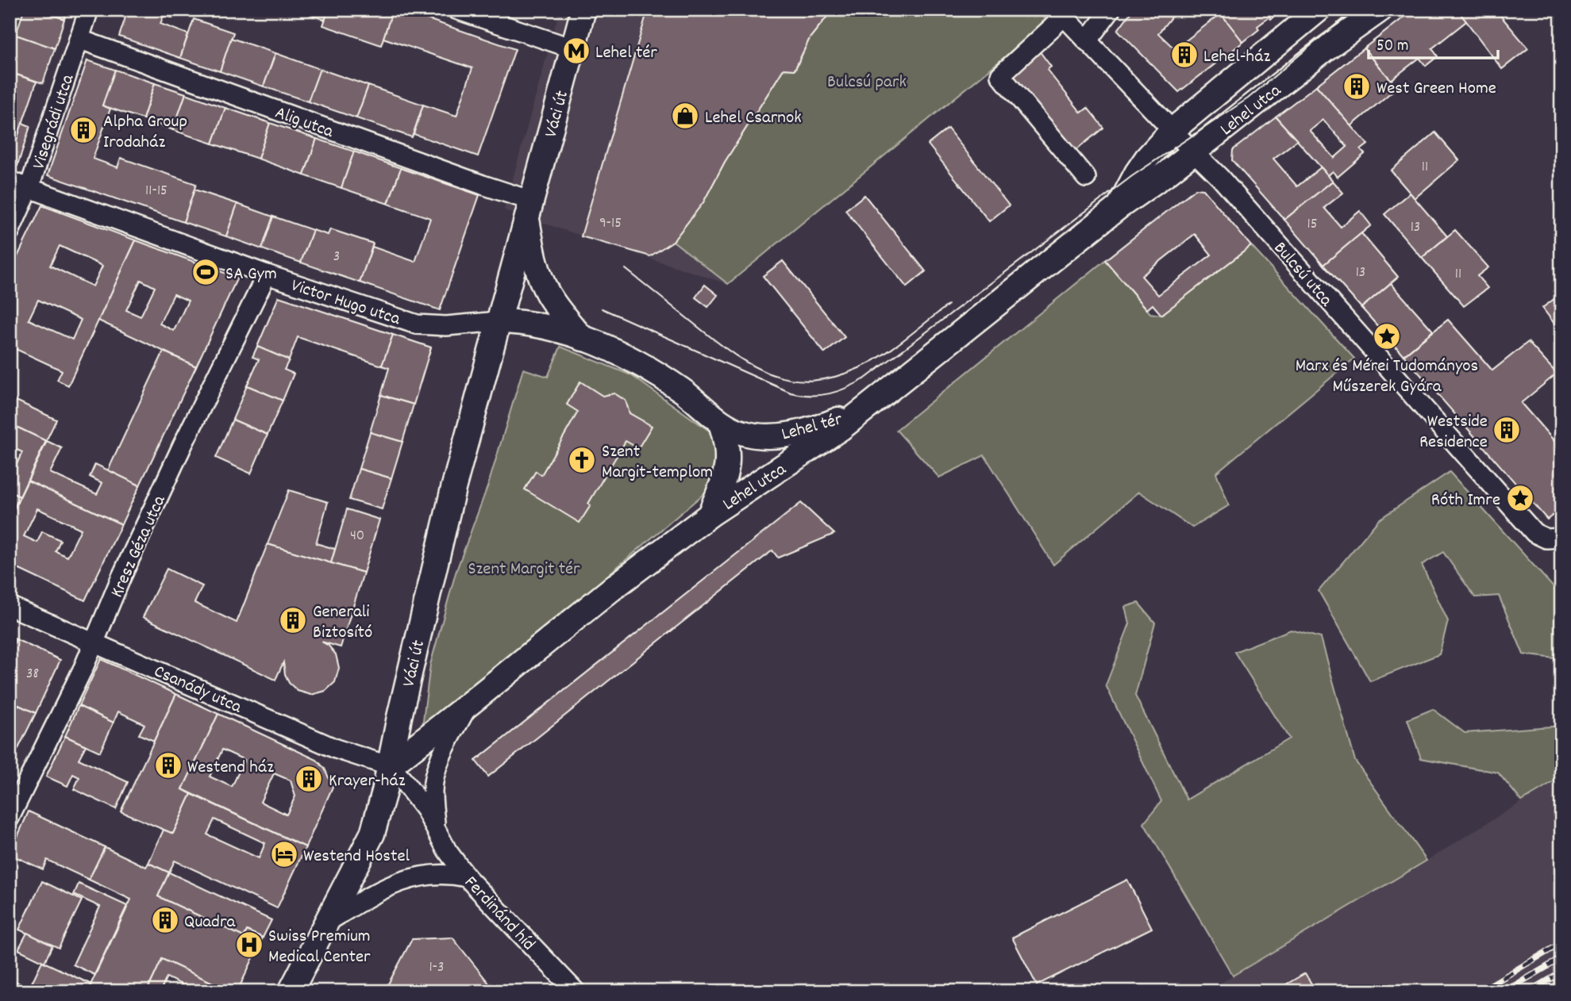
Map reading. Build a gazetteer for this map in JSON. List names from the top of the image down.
{
  "streets": {
    "main road": ["Lehel utca", "Váci út", "Lehel tér"],
    "street": [
      "Alig utca",
      "Visegrádi utca",
      "Bulcsú utca",
      "Victor Hugo utca",
      "Kresz Géza utca",
      "Csanády utca",
      "Ferdinánd híd"
    ]
  },
  "crossings": [
    ["Lehel utca", "Váci út"],
    ["Lehel utca", "Bulcsú utca"],
    ["Lehel utca", "Lehel tér"],
    ["Lehel utca", "Csanády utca"],
    ["Lehel utca", "Ferdinánd híd"],
    ["Váci út", "Alig utca"],
    ["Váci út", "Victor Hugo utca"],
    ["Váci út", "Lehel tér"],
    ["Váci út", "Csanády utca"],
    ["Váci út", "Ferdinánd híd"],
    ["Alig utca", "Visegrádi utca"],
    ["Visegrádi utca", "Victor Hugo utca"],
    ["Victor Hugo utca", "Kresz Géza utca"],
    ["Kresz Géza utca", "Csanády utca"],
    ["Csanády utca", "Ferdinánd híd"]
  ],
  "parks": ["Bulcsú park", "Szent Margit tér"],
  "places": {
    "metro station": ["Lehel tér"],
    "building": [
      "Lehel-ház",
      "West Green Home",
      "Alpha Group Irodaház",
      "Westside Residence",
      "Generali Biztosító",
      "Westend ház",
      "Krayer-ház",
      "Quadra"
    ],
    "shop": ["Lehel Csarnok"],
    "sports": ["SA Gym"],
    "place": ["Marx és Mérei Tudományos Műszerek Gyára", "Róth Imre"],
    "church": ["Szent Margit-templom"],
    "hotel": ["Westend Hostel"],
    "hospital": ["Swiss Premium Medical Center"]
  },
  "house_numbers": [
    "11",
    "11-15",
    "9-15",
    "15",
    "13",
    "3",
    "13",
    "11",
    "40",
    "38",
    "1-3"
  ],
  "scale_bar": "50 m"
}
